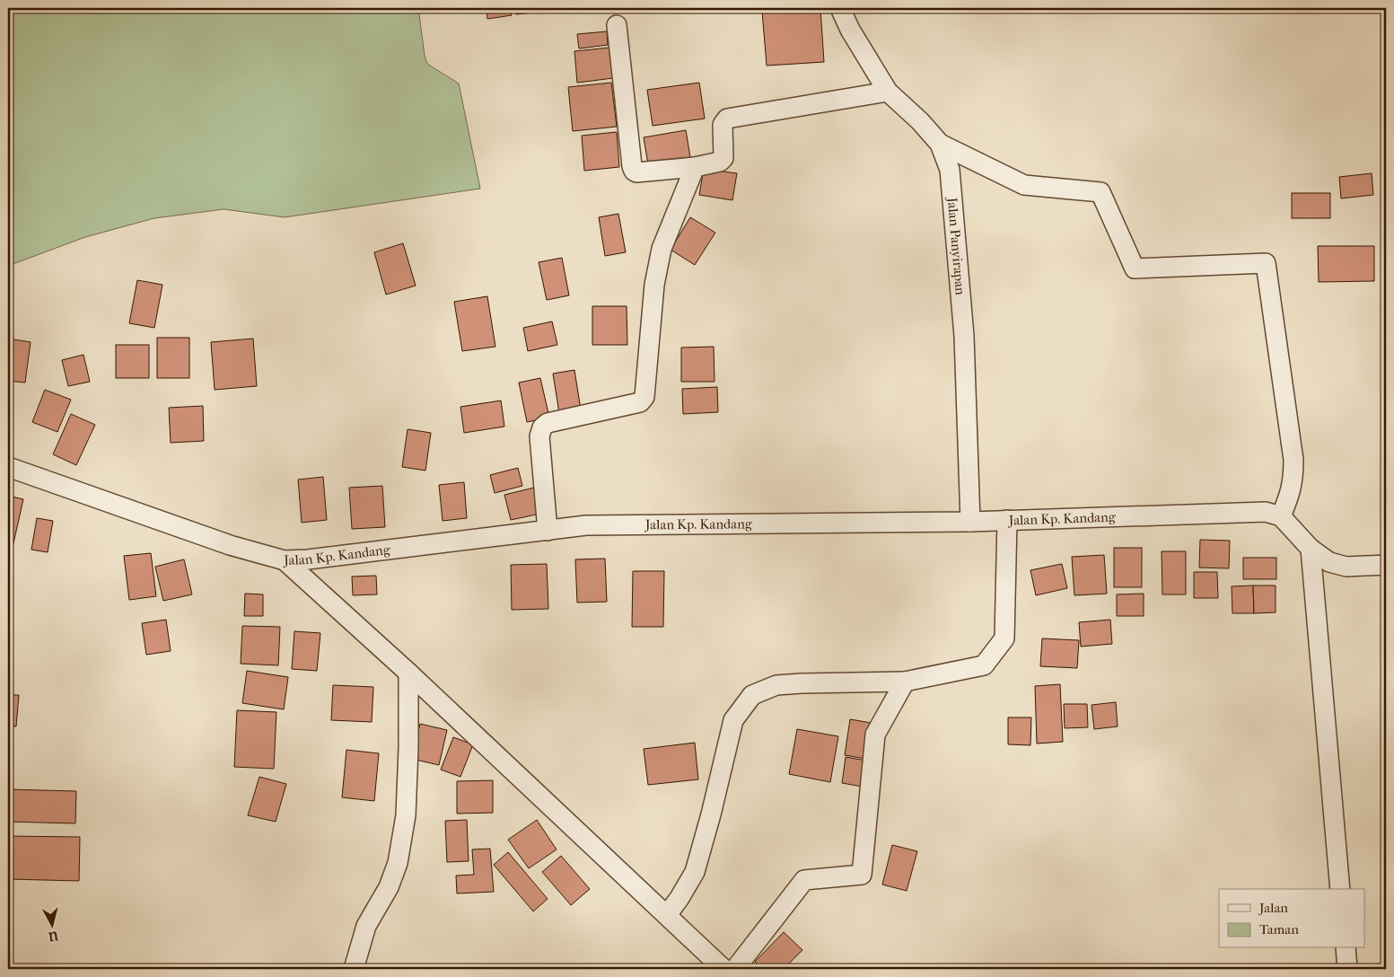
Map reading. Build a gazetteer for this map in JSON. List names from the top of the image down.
{
  "streets": {
    "street": ["Jalan Panyirapan", "Jalan Kp. Kandang"]
  },
  "crossings": [
    ["Jalan Panyirapan", "Jalan Kp. Kandang"]
  ],
  "legend": ["Jalan", "Taman"],
  "north": "bottom"
}
